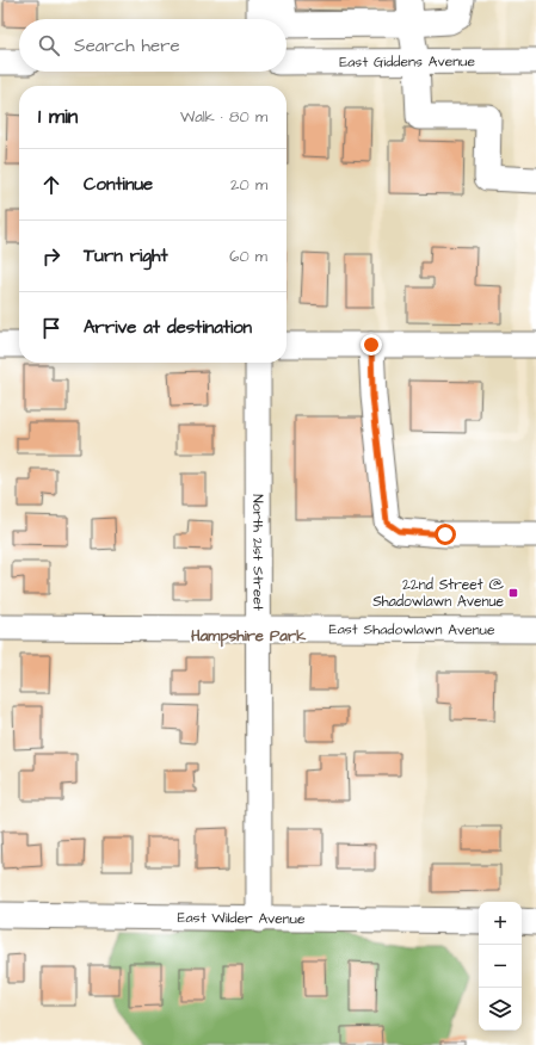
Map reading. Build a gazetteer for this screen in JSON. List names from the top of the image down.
{
  "streets": {
    "street": [
      "East Giddens Avenue",
      "North 21st Street",
      "East Shadowlawn Avenue",
      "East Wilder Avenue"
    ]
  },
  "crossings": [
    ["North 21st Street", "East Shadowlawn Avenue"],
    ["North 21st Street", "East Wilder Avenue"]
  ],
  "districts": ["Hampshire Park"],
  "places": {
    "transit": ["22nd Street @ Shadowlawn Avenue"]
  },
  "page": {
    "search": "Search here",
    "heading": ["1 min", "Walk · 80 m"],
    "list": [
      ["Continue", "20 m"],
      ["Turn right", "60 m"],
      "Arrive at destination"
    ],
    "map_buttons": ["+", "−"]
  }
}
